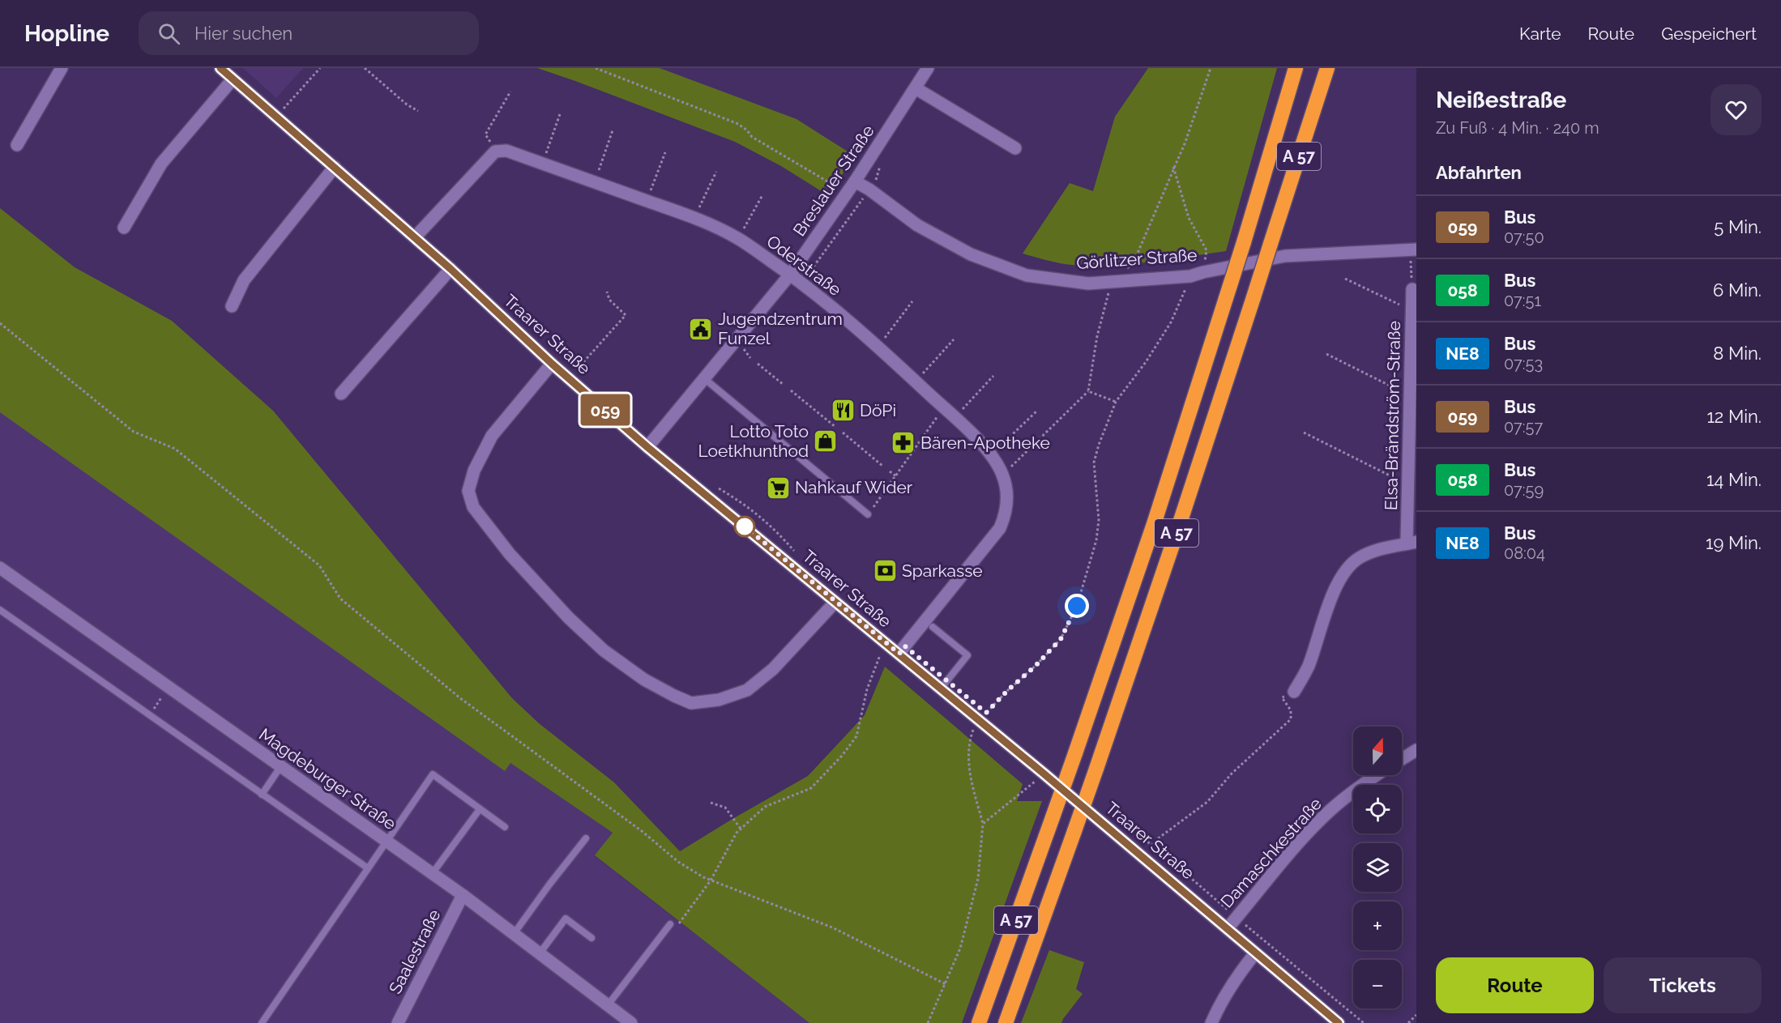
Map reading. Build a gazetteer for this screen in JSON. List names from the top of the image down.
{
  "streets": {
    "highway": ["A 57"],
    "street": [
      "Breslauer Straße",
      "Görlitzer Straße",
      "Oderstraße",
      "Traarer Straße",
      "Elsa-Brändström-Straße",
      "Magdeburger Straße",
      "Damaschkestraße",
      "Saalestraße"
    ]
  },
  "crossings": [
    ["Breslauer Straße", "Görlitzer Straße"],
    ["Breslauer Straße", "Oderstraße"],
    ["Breslauer Straße", "Traarer Straße"],
    ["Oderstraße", "Traarer Straße"],
    ["Traarer Straße", "Damaschkestraße"],
    ["Magdeburger Straße", "Saalestraße"]
  ],
  "places": {
    "public building": ["Jugendzentrum Funzel"],
    "restaurant": ["DöPi"],
    "shop": ["Lotto Toto Loetkhunthod"],
    "pharmacy": ["Bären-Apotheke"],
    "supermarket": ["Nahkauf Wider"],
    "bank": ["Sparkasse"]
  },
  "lines": ["bus line 059"],
  "north": "top",
  "page": {
    "header": "Hopline",
    "search": "Hier suchen",
    "nav": ["Karte", "Route", "Gespeichert"],
    "on_map": "059",
    "heading": [
      ["Neißestraße", "Zu Fuß · 4 Min. · 240 m"],
      "Abfahrten"
    ],
    "list": [
      {
        "mark": "059",
        "name": "Bus",
        "note": "07:50",
        "value": "5 Min."
      },
      {
        "mark": "058",
        "name": "Bus",
        "note": "07:51",
        "value": "6 Min."
      },
      {
        "mark": "NE8",
        "name": "Bus",
        "note": "07:53",
        "value": "8 Min."
      },
      {
        "mark": "059",
        "name": "Bus",
        "note": "07:57",
        "value": "12 Min."
      },
      {
        "mark": "058",
        "name": "Bus",
        "note": "07:59",
        "value": "14 Min."
      },
      {
        "mark": "NE8",
        "name": "Bus",
        "note": "08:04",
        "value": "19 Min."
      }
    ],
    "map_buttons": ["+", "−"],
    "buttons": ["Route", "Tickets"]
  }
}
